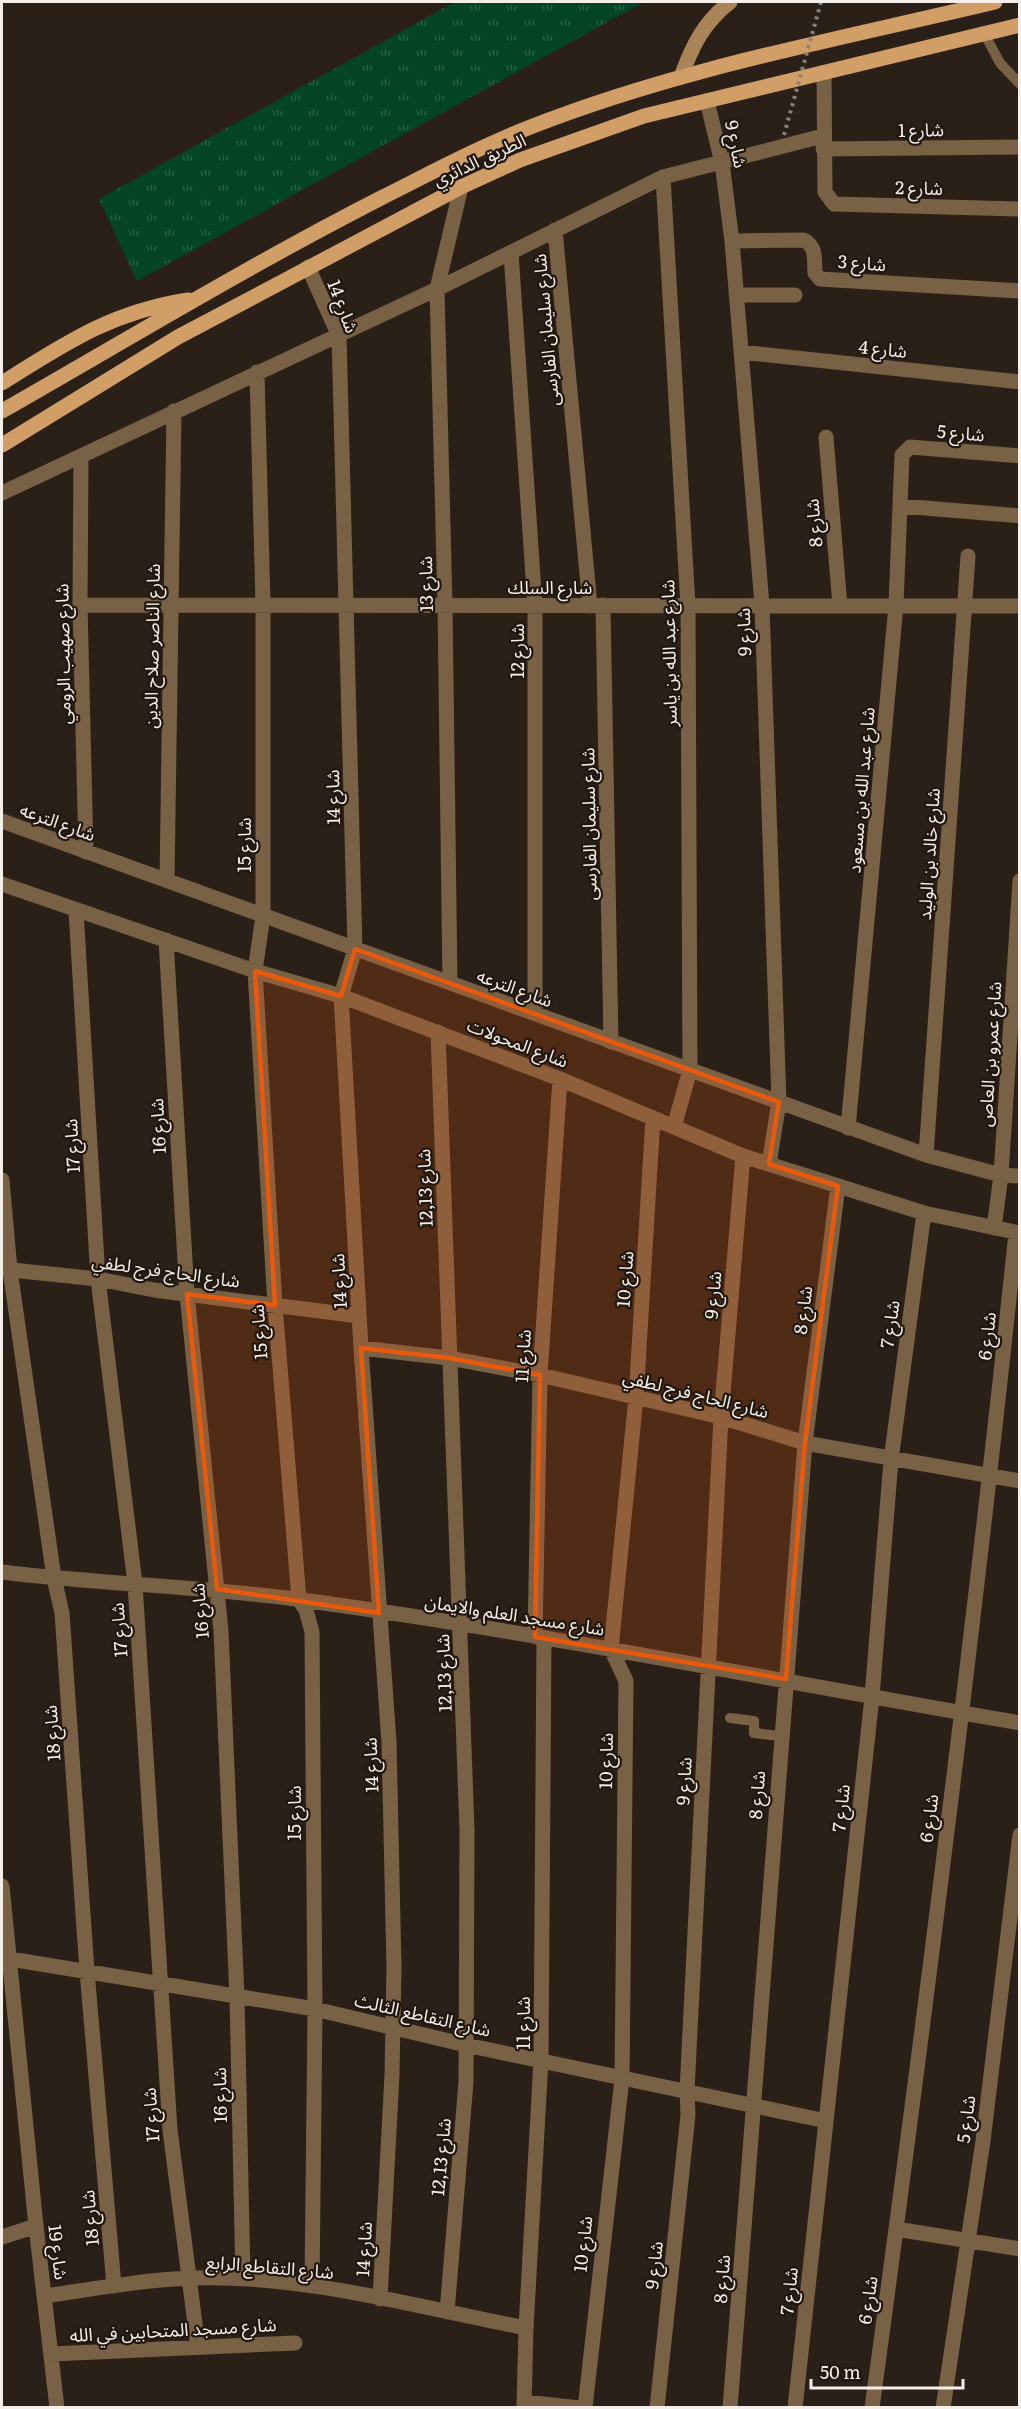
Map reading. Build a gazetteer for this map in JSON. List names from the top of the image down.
{
  "streets": {
    "main road": ["الطريق الدائري"],
    "street": [
      "شارع 1",
      "شارع 9",
      "شارع 2",
      "شارع 3",
      "شارع 14",
      "شارع سليمان الفارسى",
      "شارع 4",
      "شارع 5",
      "شارع 8",
      "شارع 13",
      "شارع السلك",
      "شارع الناصر صلاح الدين",
      "شارع 12",
      "شارع عبد الله بن ياسر",
      "شارع صهيب الرومي",
      "شارع عبد الله بن مسعود",
      "شارع الترعه",
      "شارع 15",
      "شارع خالد بن الوليد",
      "شارع المحولات",
      "شارع عمرو بن العاص",
      "شارع 16",
      "شارع 17",
      "شارع 12,13",
      "شارع الحاج فرج لطفي",
      "شارع 10",
      "شارع 7",
      "شارع 6",
      "شارع 11",
      "شارع مسجد العلم والايمان",
      "شارع 18",
      "شارع التقاطع الثالث",
      "شارع 19",
      "شارع التقاطع الرابع",
      "شارع مسجد المتحابين في الله"
    ]
  },
  "crossings": [
    ["شارع 1", "شارع 9"],
    ["شارع 1", "شارع 2"],
    ["شارع 1", "شارع 14"],
    ["شارع 1", "شارع سليمان الفارسى"],
    ["شارع 1", "شارع 13"],
    ["شارع 1", "شارع الناصر صلاح الدين"],
    ["شارع 1", "شارع 12"],
    ["شارع 1", "شارع عبد الله بن ياسر"],
    ["شارع 1", "شارع صهيب الرومي"],
    ["شارع 1", "شارع 15"],
    ["شارع 9", "الطريق الدائري"],
    ["شارع 9", "شارع 3"],
    ["شارع 9", "شارع 4"],
    ["شارع 9", "شارع السلك"],
    ["شارع 9", "شارع الترعه"],
    ["شارع 9", "شارع المحولات"],
    ["شارع 9", "شارع الحاج فرج لطفي"],
    ["شارع 9", "شارع مسجد العلم والايمان"],
    ["شارع 9", "شارع التقاطع الثالث"],
    ["الطريق الدائري", "شارع 14"],
    ["الطريق الدائري", "شارع 13"],
    ["شارع 14", "شارع السلك"],
    ["شارع 14", "شارع الترعه"],
    ["شارع 14", "شارع المحولات"],
    ["شارع 14", "شارع الحاج فرج لطفي"],
    ["شارع 14", "شارع مسجد العلم والايمان"],
    ["شارع 14", "شارع التقاطع الثالث"],
    ["شارع 14", "شارع التقاطع الرابع"],
    ["شارع سليمان الفارسى", "شارع السلك"],
    ["شارع سليمان الفارسى", "شارع الترعه"],
    ["شارع 5", "شارع عبد الله بن مسعود"],
    ["شارع 8", "شارع السلك"],
    ["شارع 8", "شارع المحولات"],
    ["شارع 8", "شارع الحاج فرج لطفي"],
    ["شارع 8", "شارع مسجد العلم والايمان"],
    ["شارع 8", "شارع التقاطع الثالث"],
    ["شارع 13", "شارع السلك"],
    ["شارع 13", "شارع الترعه"],
    ["شارع السلك", "شارع الناصر صلاح الدين"],
    ["شارع السلك", "شارع 12"],
    ["شارع السلك", "شارع عبد الله بن ياسر"],
    ["شارع السلك", "شارع صهيب الرومي"],
    ["شارع السلك", "شارع عبد الله بن مسعود"],
    ["شارع السلك", "شارع 15"],
    ["شارع السلك", "شارع خالد بن الوليد"],
    ["شارع الناصر صلاح الدين", "شارع الترعه"],
    ["شارع 12", "شارع الترعه"],
    ["شارع عبد الله بن ياسر", "شارع الترعه"],
    ["شارع عبد الله بن ياسر", "شارع المحولات"],
    ["شارع صهيب الرومي", "شارع الترعه"],
    ["شارع عبد الله بن مسعود", "شارع الترعه"],
    ["شارع الترعه", "شارع 15"],
    ["شارع الترعه", "شارع خالد بن الوليد"],
    ["شارع الترعه", "شارع عمرو بن العاص"],
    ["شارع 15", "شارع المحولات"],
    ["شارع 15", "شارع الحاج فرج لطفي"],
    ["شارع 15", "شارع مسجد العلم والايمان"],
    ["شارع 15", "شارع التقاطع الثالث"],
    ["شارع 15", "شارع التقاطع الرابع"],
    ["شارع المحولات", "شارع عمرو بن العاص"],
    ["شارع المحولات", "شارع 16"],
    ["شارع المحولات", "شارع 17"],
    ["شارع المحولات", "شارع 12,13"],
    ["شارع المحولات", "شارع 10"],
    ["شارع المحولات", "شارع 7"],
    ["شارع المحولات", "شارع 6"],
    ["شارع المحولات", "شارع 11"],
    ["شارع 16", "شارع الحاج فرج لطفي"],
    ["شارع 16", "شارع مسجد العلم والايمان"],
    ["شارع 16", "شارع التقاطع الثالث"],
    ["شارع 16", "شارع التقاطع الرابع"],
    ["شارع 17", "شارع الحاج فرج لطفي"],
    ["شارع 17", "شارع مسجد العلم والايمان"],
    ["شارع 17", "شارع التقاطع الثالث"],
    ["شارع 17", "شارع التقاطع الرابع"],
    ["شارع 17", "شارع مسجد المتحابين في الله"],
    ["شارع 12,13", "شارع الحاج فرج لطفي"],
    ["شارع 12,13", "شارع مسجد العلم والايمان"],
    ["شارع 12,13", "شارع التقاطع الثالث"],
    ["شارع 12,13", "شارع التقاطع الرابع"],
    ["شارع الحاج فرج لطفي", "شارع 10"],
    ["شارع الحاج فرج لطفي", "شارع 7"],
    ["شارع الحاج فرج لطفي", "شارع 6"],
    ["شارع الحاج فرج لطفي", "شارع 11"],
    ["شارع الحاج فرج لطفي", "شارع 18"],
    ["شارع 10", "شارع مسجد العلم والايمان"],
    ["شارع 10", "شارع التقاطع الثالث"],
    ["شارع 7", "شارع مسجد العلم والايمان"],
    ["شارع 7", "شارع التقاطع الثالث"],
    ["شارع 6", "شارع مسجد العلم والايمان"],
    ["شارع 11", "شارع مسجد العلم والايمان"],
    ["شارع 11", "شارع التقاطع الثالث"],
    ["شارع 11", "شارع التقاطع الرابع"],
    ["شارع مسجد العلم والايمان", "شارع 18"],
    ["شارع 18", "شارع التقاطع الثالث"],
    ["شارع 18", "شارع التقاطع الرابع"],
    ["شارع التقاطع الثالث", "شارع 19"],
    ["شارع 19", "شارع التقاطع الرابع"],
    ["شارع 19", "شارع مسجد المتحابين في الله"]
  ],
  "scale_bar": "50 m"
}
